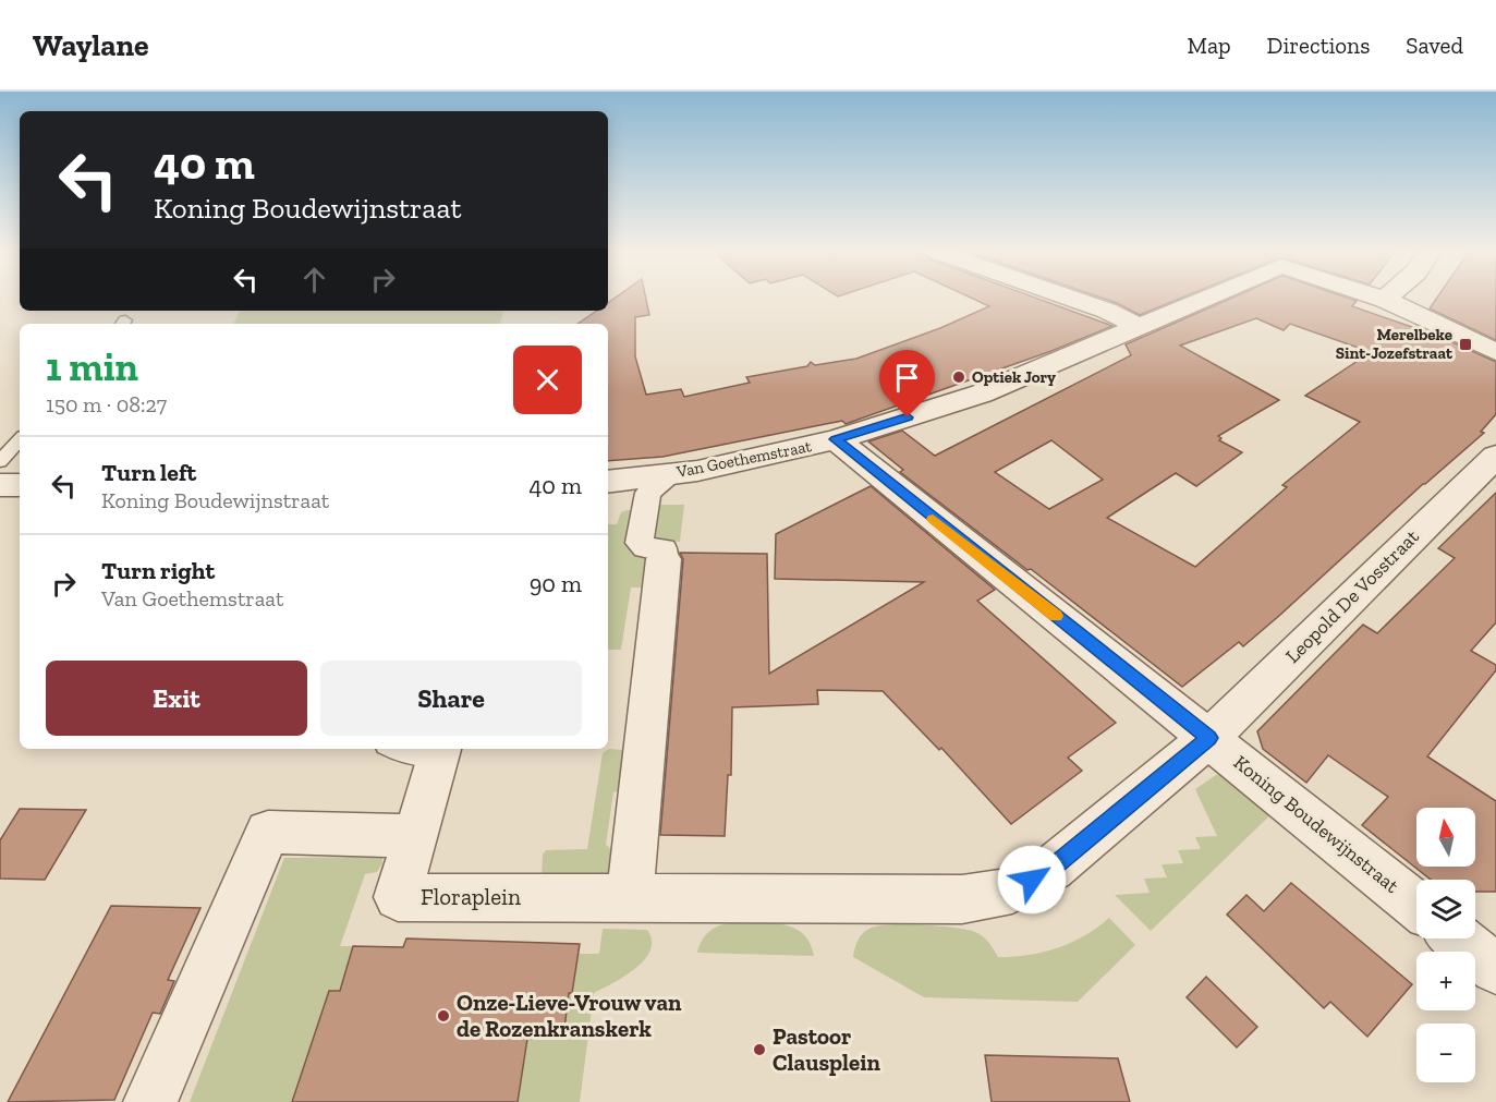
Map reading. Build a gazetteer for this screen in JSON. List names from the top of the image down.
{
  "streets": {
    "street": [
      "Van Goethemstraat",
      "Leopold De Vosstraat",
      "Koning Boudewijnstraat",
      "Floraplein"
    ]
  },
  "crossings": [
    ["Van Goethemstraat", "Koning Boudewijnstraat"],
    ["Leopold De Vosstraat", "Koning Boudewijnstraat"]
  ],
  "places": {
    "transit": ["Merelbeke Sint-Jozefstraat"],
    "other": ["Optiek Jory", "Onze-Lieve-Vrouw van de Rozenkranskerk", "Pastoor Clausplein"]
  },
  "north": "top",
  "page": {
    "header": "Waylane",
    "nav": ["Map", "Directions", "Saved"],
    "turn": ["40 m", "Koning Boudewijnstraat"],
    "heading": ["1 min", "150 m · 08:27"],
    "list": [
      {
        "name": "Turn left",
        "note": "Koning Boudewijnstraat",
        "value": "40 m"
      },
      {
        "name": "Turn right",
        "note": "Van Goethemstraat",
        "value": "90 m"
      }
    ],
    "buttons": ["Exit", "Share"],
    "map_buttons": ["+", "−"]
  }
}
